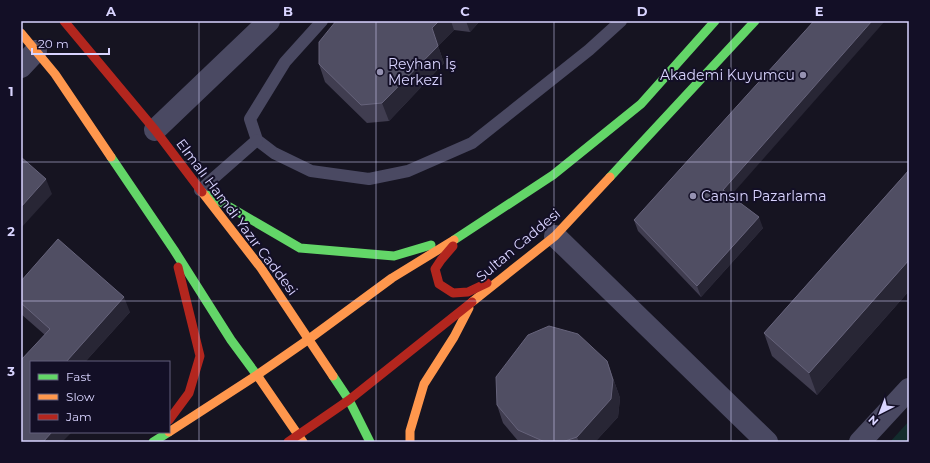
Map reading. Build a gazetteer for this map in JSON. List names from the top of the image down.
{
  "streets": {
    "main road": ["Elmalı Hamdi Yazır Caddesi", "Sultan Caddesi"]
  },
  "crossings": [
    ["Elmalı Hamdi Yazır Caddesi", "Sultan Caddesi"]
  ],
  "places": ["Reyhan İş Merkezi", "Akademi Kuyumcu", "Cansın Pazarlama"],
  "legend": ["Fast", "Slow", "Jam"],
  "scale_bar": "20 m",
  "north": "bottom left",
  "grid": {
    "columns": [
      "A",
      "B",
      "C",
      "D",
      "E"
    ],
    "rows": ["1", "2", "3"]
  }
}
